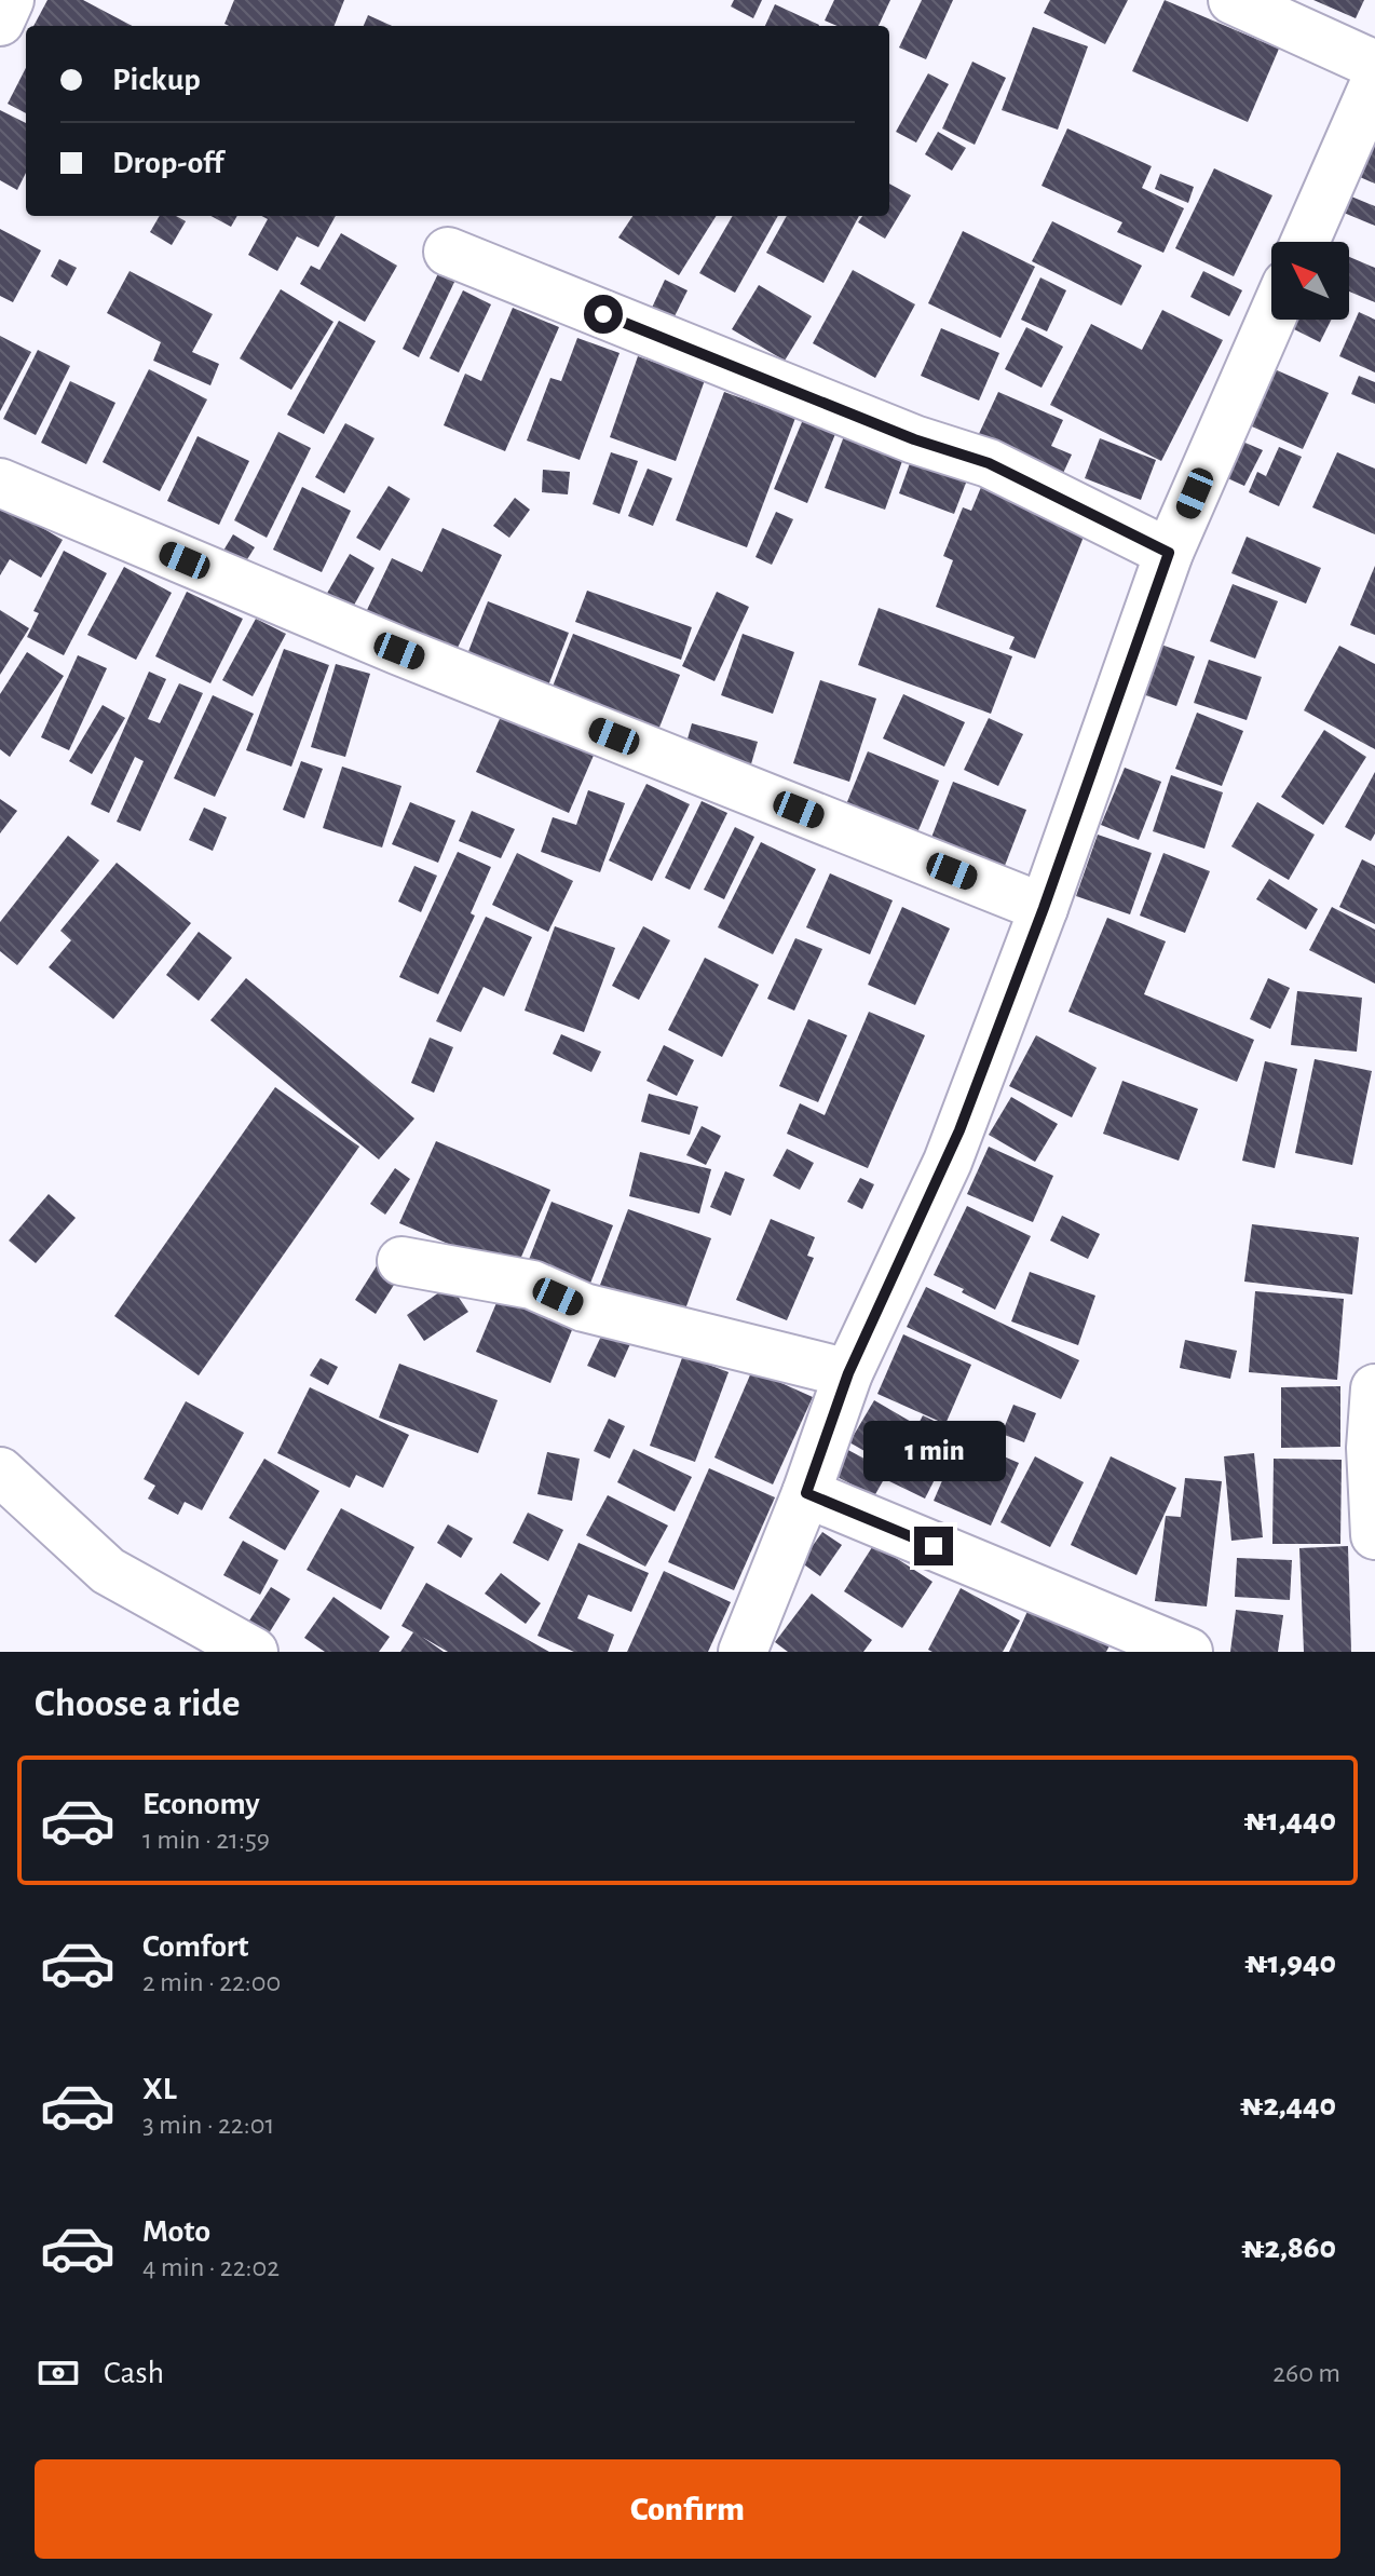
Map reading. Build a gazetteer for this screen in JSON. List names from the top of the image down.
{
  "north": "top left",
  "page": {
    "banner": ["Pickup", "Drop-off"],
    "bubble": "1 min",
    "heading": "Choose a ride",
    "list": [
      {
        "name": "Economy",
        "note": "1 min · 21:59",
        "value": "₦1,440"
      },
      {
        "name": "Comfort",
        "note": "2 min · 22:00",
        "value": "₦1,940"
      },
      {
        "name": "XL",
        "note": "3 min · 22:01",
        "value": "₦2,440"
      },
      {
        "name": "Moto",
        "note": "4 min · 22:02",
        "value": "₦2,860"
      }
    ],
    "pay": ["Cash", "260 m"],
    "buttons": "Confirm"
  }
}
